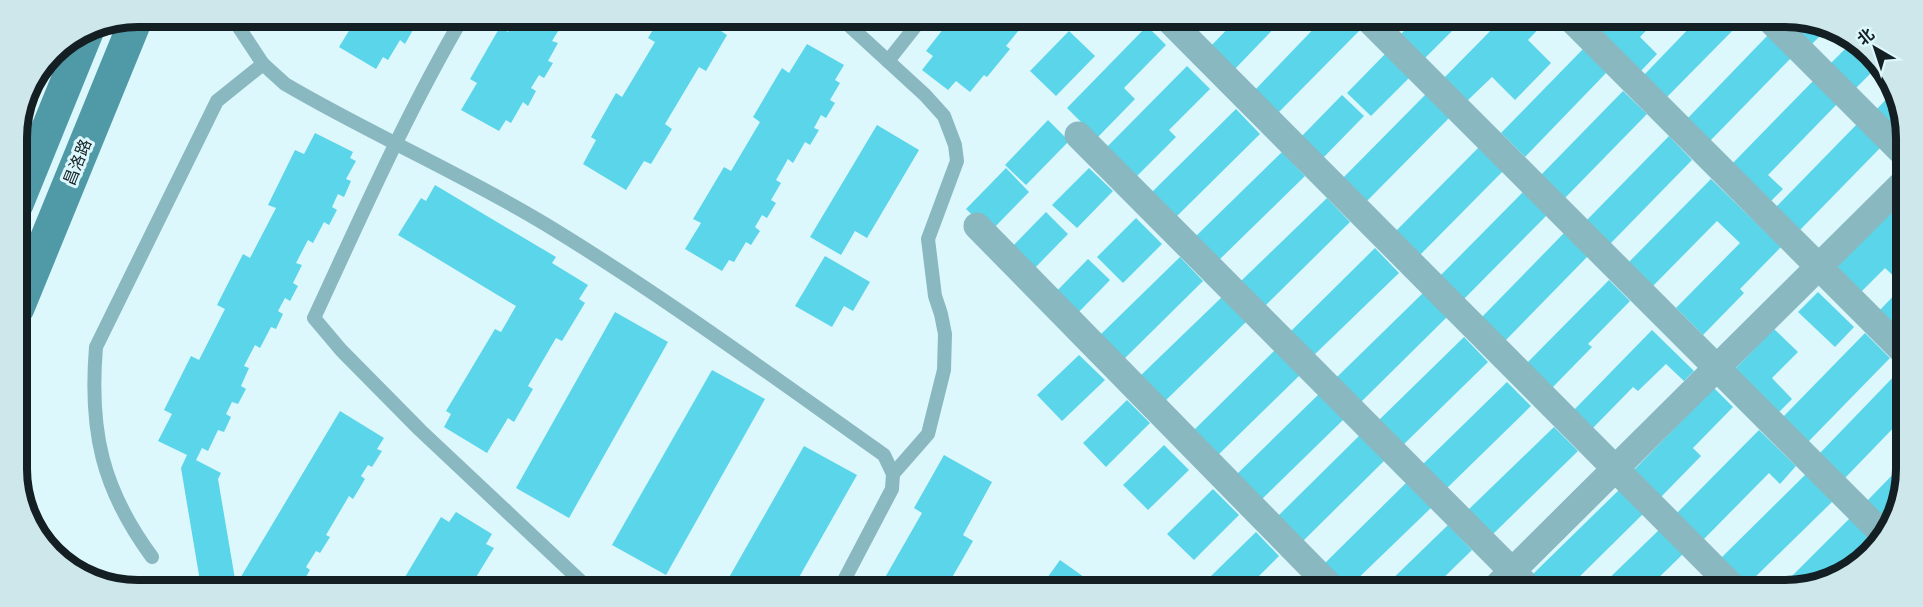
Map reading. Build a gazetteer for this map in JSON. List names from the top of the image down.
{
  "streets": {
    "street": ["昌洛路"]
  },
  "north": "top left"
}
